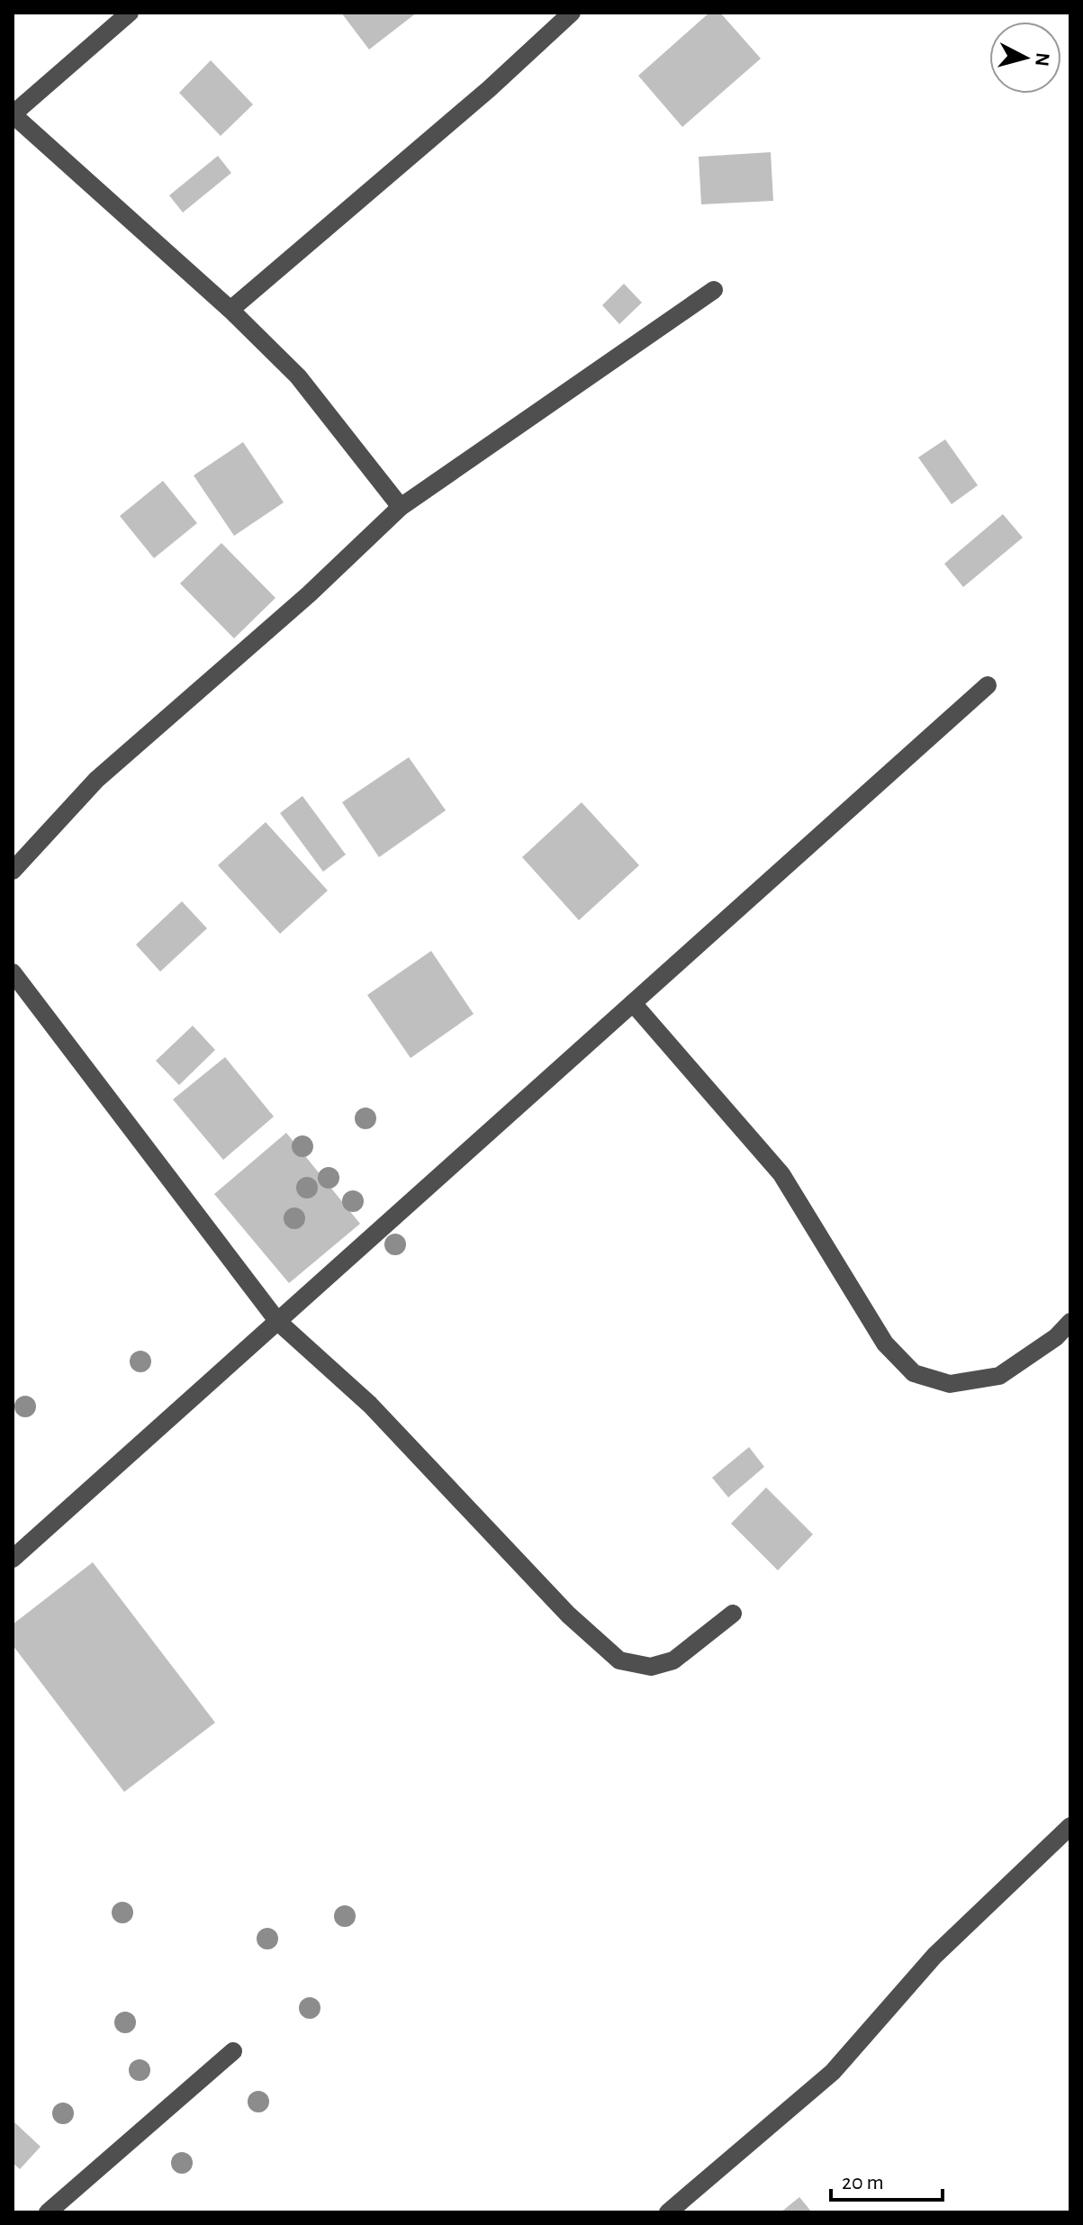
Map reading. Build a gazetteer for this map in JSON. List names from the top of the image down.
{
  "scale_bar": "20 m",
  "north": "right"
}
